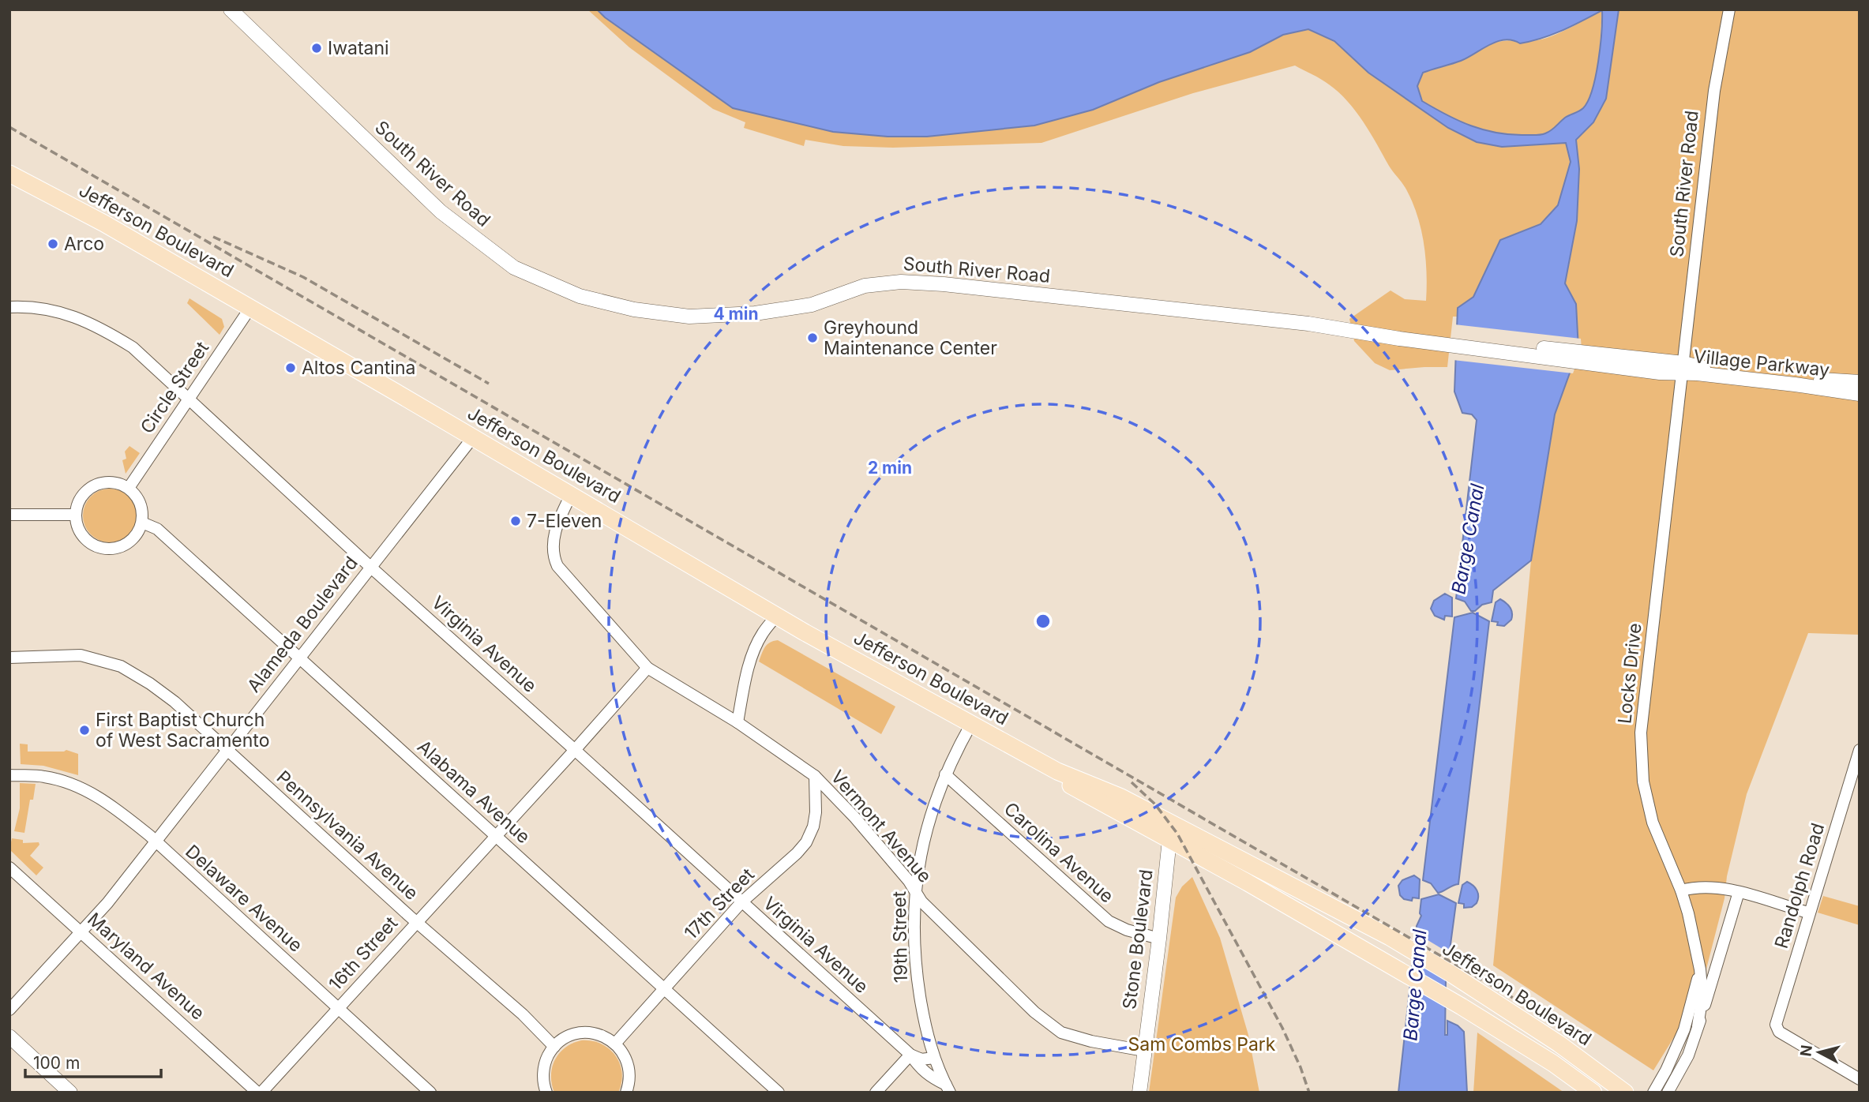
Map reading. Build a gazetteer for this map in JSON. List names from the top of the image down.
{
  "streets": {
    "main road": ["Jefferson Boulevard"],
    "street": [
      "South River Road",
      "Village Parkway",
      "Circle Street",
      "Alameda Boulevard",
      "Virginia Avenue",
      "Locks Drive",
      "Alabama Avenue",
      "Vermont Avenue",
      "Pennsylvania Avenue",
      "Carolina Avenue",
      "Randolph Road",
      "Delaware Avenue",
      "17th Street",
      "19th Street",
      "Stone Boulevard",
      "16th Street",
      "Maryland Avenue"
    ]
  },
  "crossings": [
    ["South River Road", "Village Parkway"],
    ["South River Road", "Locks Drive"],
    ["Jefferson Boulevard", "Circle Street"],
    ["Jefferson Boulevard", "Alameda Boulevard"],
    ["Jefferson Boulevard", "Vermont Avenue"],
    ["Jefferson Boulevard", "19th Street"],
    ["Jefferson Boulevard", "Stone Boulevard"],
    ["Village Parkway", "Locks Drive"],
    ["Circle Street", "Virginia Avenue"],
    ["Circle Street", "Alabama Avenue"],
    ["Alameda Boulevard", "Virginia Avenue"],
    ["Alameda Boulevard", "Alabama Avenue"],
    ["Alameda Boulevard", "Pennsylvania Avenue"],
    ["Alameda Boulevard", "Delaware Avenue"],
    ["Alameda Boulevard", "Maryland Avenue"],
    ["Virginia Avenue", "17th Street"],
    ["Virginia Avenue", "19th Street"],
    ["Virginia Avenue", "16th Street"],
    ["Alabama Avenue", "17th Street"],
    ["Alabama Avenue", "16th Street"],
    ["Vermont Avenue", "17th Street"],
    ["Vermont Avenue", "19th Street"],
    ["Vermont Avenue", "Stone Boulevard"],
    ["Vermont Avenue", "16th Street"],
    ["Pennsylvania Avenue", "16th Street"],
    ["Carolina Avenue", "19th Street"],
    ["Carolina Avenue", "Stone Boulevard"],
    ["Delaware Avenue", "16th Street"]
  ],
  "water": ["Barge Canal"],
  "parks": ["Sam Combs Park"],
  "places": [
    "Iwatani",
    "Arco",
    "Greyhound Maintenance Center",
    "Altos Cantina",
    "7-Eleven",
    "First Baptist Church of West Sacramento"
  ],
  "scale_bar": "100 m",
  "north": "left",
  "rings": ["4 min", "2 min"]
}
